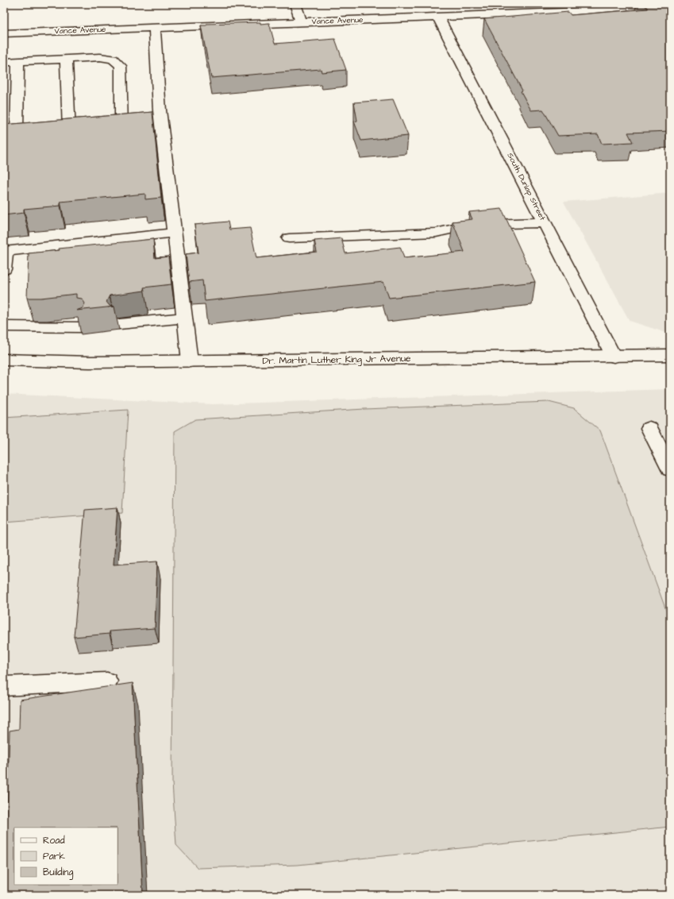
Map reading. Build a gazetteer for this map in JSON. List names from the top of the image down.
{
  "streets": {
    "street": ["Vance Avenue", "South Dunlap Street", "Dr. Martin Luther King Jr Avenue"]
  },
  "crossings": [
    ["Vance Avenue", "South Dunlap Street"],
    ["South Dunlap Street", "Dr. Martin Luther King Jr Avenue"]
  ],
  "legend": ["Road", "Park", "Building"]
}
